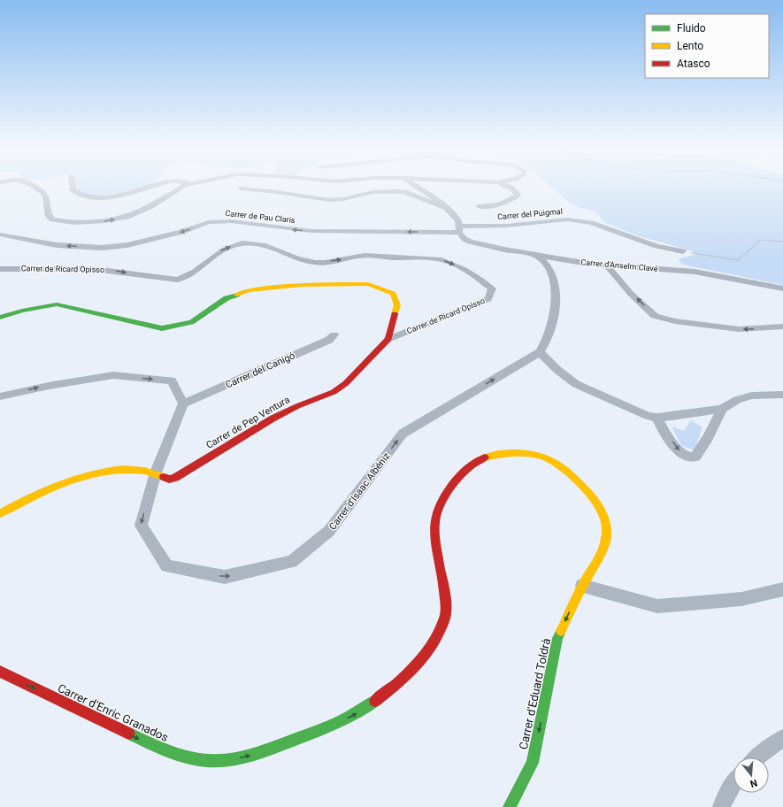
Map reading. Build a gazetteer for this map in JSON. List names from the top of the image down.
{
  "streets": {
    "street": [
      "Carrer del Puigmal",
      "Carrer de Pau Claris",
      "Carrer d'Anselm Clavé",
      "Carrer de Ricard Opisso",
      "Carrer del Canigó",
      "Carrer de Pep Ventura",
      "Carrer d'Isaac Albéniz",
      "Carrer d'Eduard Toldrà",
      "Carrer d'Enric Granados"
    ]
  },
  "crossings": [
    ["Carrer del Puigmal", "Carrer de Pau Claris"],
    ["Carrer del Puigmal", "Carrer d'Anselm Clavé"],
    ["Carrer de Pau Claris", "Carrer d'Anselm Clavé"],
    ["Carrer de Ricard Opisso", "Carrer de Pep Ventura"],
    ["Carrer del Canigó", "Carrer d'Isaac Albéniz"],
    ["Carrer de Pep Ventura", "Carrer d'Isaac Albéniz"],
    ["Carrer d'Eduard Toldrà", "Carrer d'Enric Granados"]
  ],
  "one_way": ["Carrer d'Eduard Toldrà"],
  "legend": ["Fluido", "Lento", "Atasco"],
  "north": "bottom"
}
